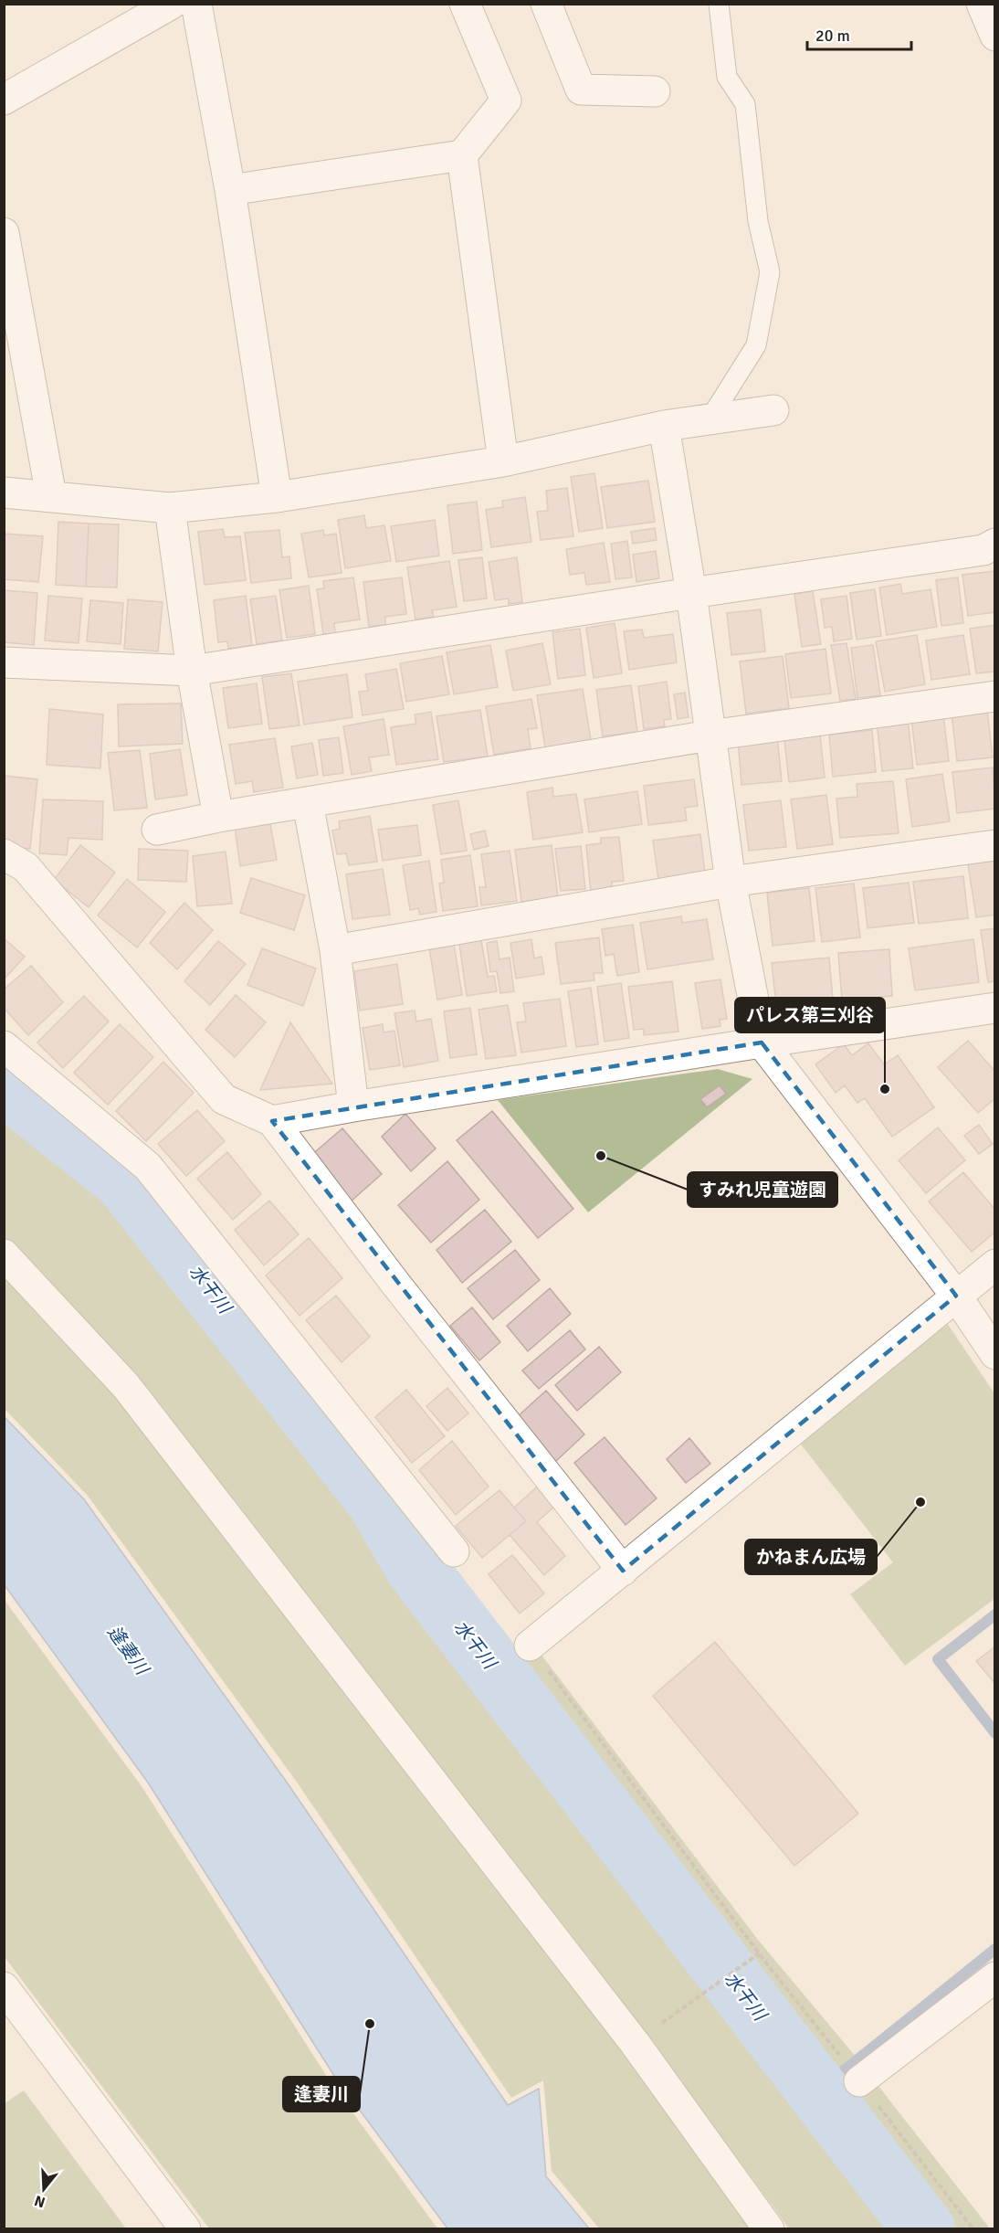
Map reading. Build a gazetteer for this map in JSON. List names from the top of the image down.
{
  "water": ["水干川", "逢妻川"],
  "places": [
    "パレス第三刈谷",
    "すみれ児童遊園",
    "かねまん広場",
    "逢妻川"
  ],
  "scale_bar": "20 m",
  "north": "bottom"
}
